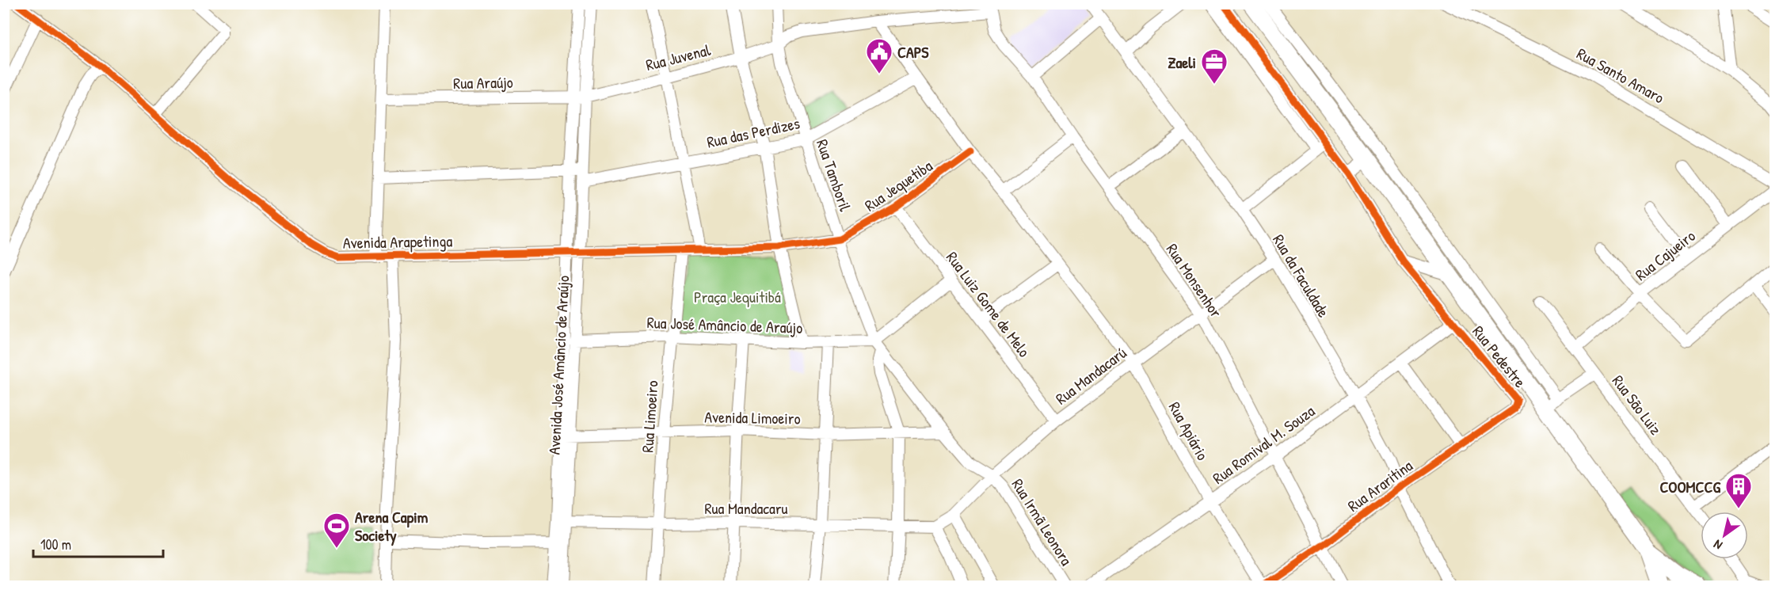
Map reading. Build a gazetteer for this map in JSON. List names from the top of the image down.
{
  "streets": {
    "street": [
      "Rua Juvenal",
      "Rua Santo Amaro",
      "Rua Araújo",
      "Rua das Perdizes",
      "Rua Tamboril",
      "Rua Jequetiba",
      "Avenida Arapetinga",
      "Rua Cajueiro",
      "Rua da Faculdade",
      "Rua Monsenhor",
      "Rua Luiz Gome de Melo",
      "Rua José Amâncio de Araújo",
      "Rua Pedestre",
      "Avenida José Amâncio de Araújo",
      "Rua Mandacarú",
      "Rua São Luiz",
      "Rua Limoeiro",
      "Avenida Limoeiro",
      "Rua Apiário",
      "Rua Romival M. Souza",
      "Rua Araritina",
      "Rua Mandacaru",
      "Rua Irmã Leonora"
    ]
  },
  "crossings": [
    ["Rua Juvenal", "Rua Araújo"],
    ["Rua Juvenal", "Rua Tamboril"],
    ["Rua Juvenal", "Rua Monsenhor"],
    ["Rua Juvenal", "Avenida José Amâncio de Araújo"],
    ["Rua Juvenal", "Rua Apiário"],
    ["Rua Araújo", "Avenida José Amâncio de Araújo"],
    ["Rua das Perdizes", "Rua Tamboril"],
    ["Rua das Perdizes", "Avenida José Amâncio de Araújo"],
    ["Rua das Perdizes", "Rua Apiário"],
    ["Rua Tamboril", "Rua Jequetiba"],
    ["Rua Tamboril", "Avenida Arapetinga"],
    ["Rua Tamboril", "Rua José Amâncio de Araújo"],
    ["Rua Tamboril", "Rua Mandacarú"],
    ["Rua Tamboril", "Avenida Limoeiro"],
    ["Rua Tamboril", "Rua Irmã Leonora"],
    ["Rua Jequetiba", "Avenida Arapetinga"],
    ["Rua Jequetiba", "Rua Luiz Gome de Melo"],
    ["Rua Jequetiba", "Rua Apiário"],
    ["Avenida Arapetinga", "Avenida José Amâncio de Araújo"],
    ["Avenida Arapetinga", "Rua Limoeiro"],
    ["Rua Cajueiro", "Rua São Luiz"],
    ["Rua da Faculdade", "Rua Mandacarú"],
    ["Rua da Faculdade", "Rua Romival M. Souza"],
    ["Rua da Faculdade", "Rua Araritina"],
    ["Rua Monsenhor", "Rua Mandacarú"],
    ["Rua Monsenhor", "Rua Romival M. Souza"],
    ["Rua Monsenhor", "Rua Araritina"],
    ["Rua Luiz Gome de Melo", "Rua Mandacarú"],
    ["Rua José Amâncio de Araújo", "Avenida José Amâncio de Araújo"],
    ["Rua José Amâncio de Araújo", "Rua Limoeiro"],
    ["Rua Pedestre", "Rua Romival M. Souza"],
    ["Rua Pedestre", "Rua Araritina"],
    ["Avenida José Amâncio de Araújo", "Avenida Limoeiro"],
    ["Avenida José Amâncio de Araújo", "Rua Mandacaru"],
    ["Rua Mandacarú", "Rua Apiário"],
    ["Rua Mandacarú", "Rua Mandacaru"],
    ["Rua Mandacarú", "Rua Irmã Leonora"],
    ["Rua Limoeiro", "Avenida Limoeiro"],
    ["Rua Limoeiro", "Rua Mandacaru"],
    ["Rua Apiário", "Rua Romival M. Souza"],
    ["Rua Apiário", "Rua Araritina"]
  ],
  "parks": ["Praça Jequitibá"],
  "places": {
    "public building": ["CAPS"],
    "office": ["Zaeli"],
    "building": ["COOMCCG"],
    "sports": ["Arena Capim Society"]
  },
  "scale_bar": "100 m",
  "north": "bottom left"
}
